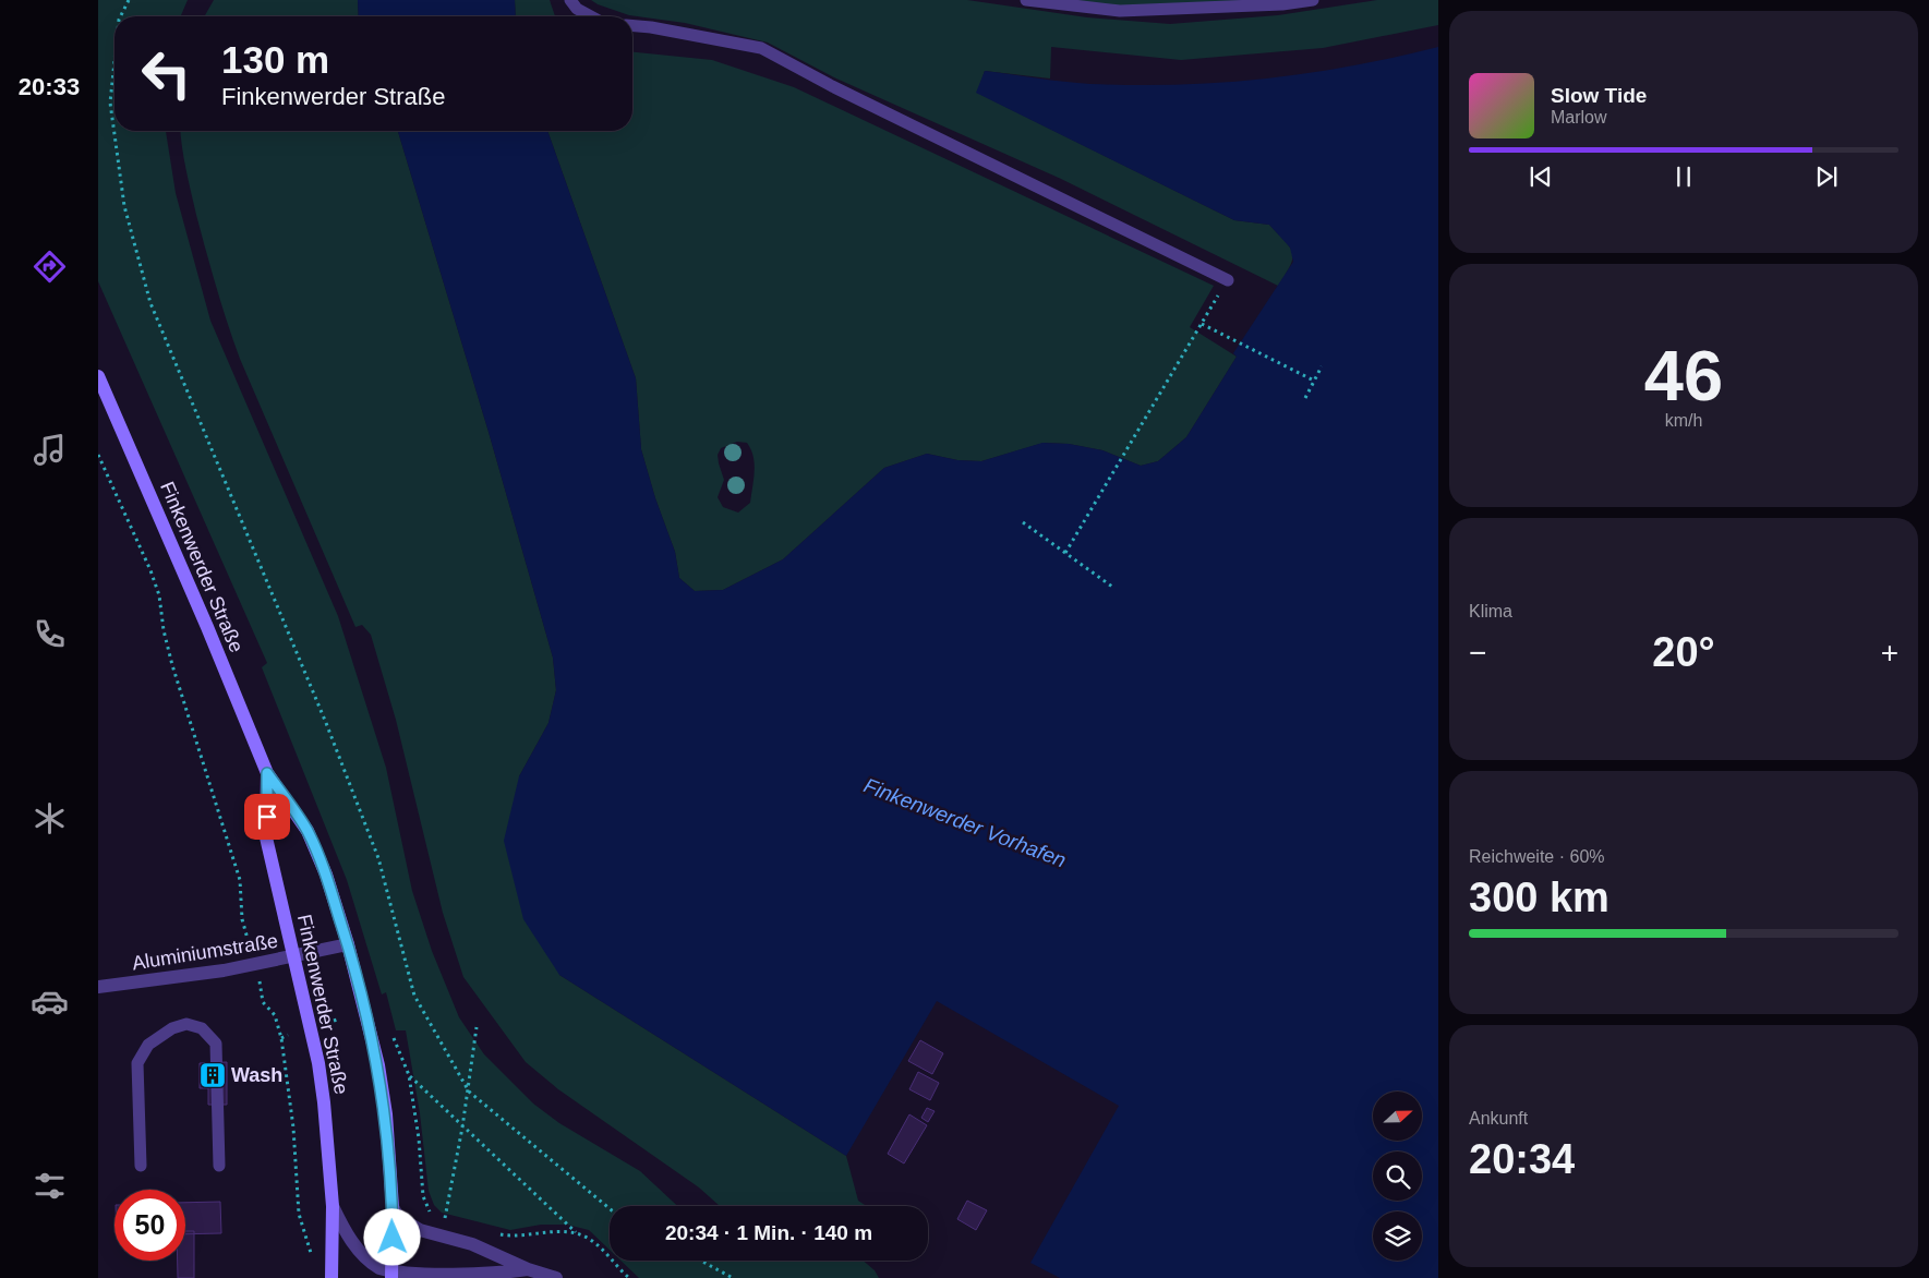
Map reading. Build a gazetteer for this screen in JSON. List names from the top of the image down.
{
  "streets": {
    "main road": ["Finkenwerder Straße"],
    "street": ["Aluminiumstraße"]
  },
  "crossings": [
    ["Finkenwerder Straße", "Aluminiumstraße"]
  ],
  "water": ["Finkenwerder Vorhafen"],
  "places": {
    "building": ["Wash"]
  },
  "north": "right",
  "page": {
    "tabs": "20:33",
    "turn": ["130 m", "Finkenwerder Straße"],
    "song": ["Slow Tide", "Marlow"],
    "tile": [
      ["46", "km/h"],
      "Klima",
      ["Reichweite · 60%", "300 km"],
      ["Ankunft", "20:34"]
    ],
    "heat": ["−", "20°", "+"],
    "limit": "50",
    "trip": "20:34 · 1 Min. · 140 m"
  }
}
